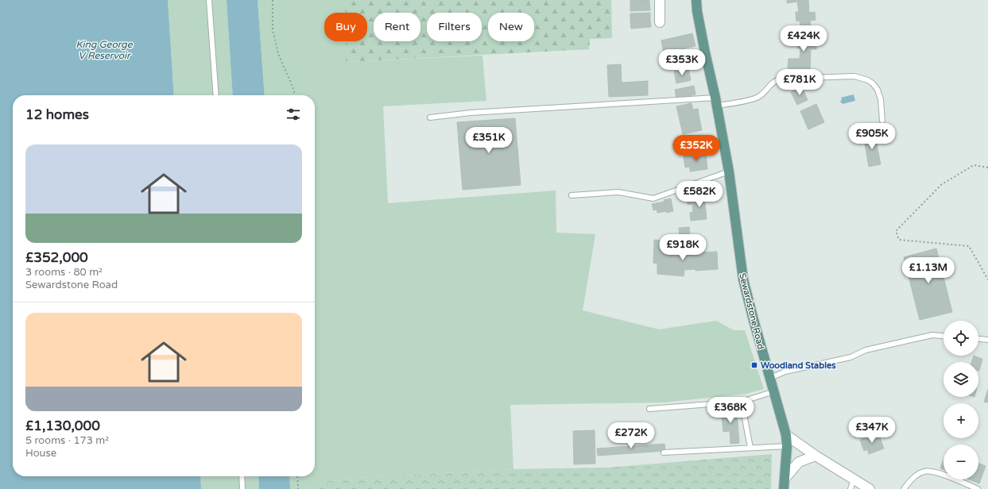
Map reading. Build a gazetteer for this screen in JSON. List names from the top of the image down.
{
  "streets": {
    "main road": ["Sewardstone Road"]
  },
  "water": ["King George V Reservoir"],
  "places": {
    "transit": ["Woodland Stables"]
  },
  "page": {
    "chip": [
      "Buy",
      "Rent",
      "Filters",
      "New"
    ],
    "price": [
      "£424K",
      "£353K",
      "£781K",
      "£905K",
      "£351K",
      "£352K",
      "£582K",
      "£918K",
      "£1.13M",
      "£368K",
      "£347K",
      "£272K"
    ],
    "heading": "12 homes",
    "list": [
      {
        "name": "£352,000",
        "note": "3 rooms · 80 m² · Sewardstone Road"
      },
      {
        "name": "£1,130,000",
        "note": "5 rooms · 173 m² · House"
      }
    ],
    "map_buttons": ["+", "−"]
  }
}
